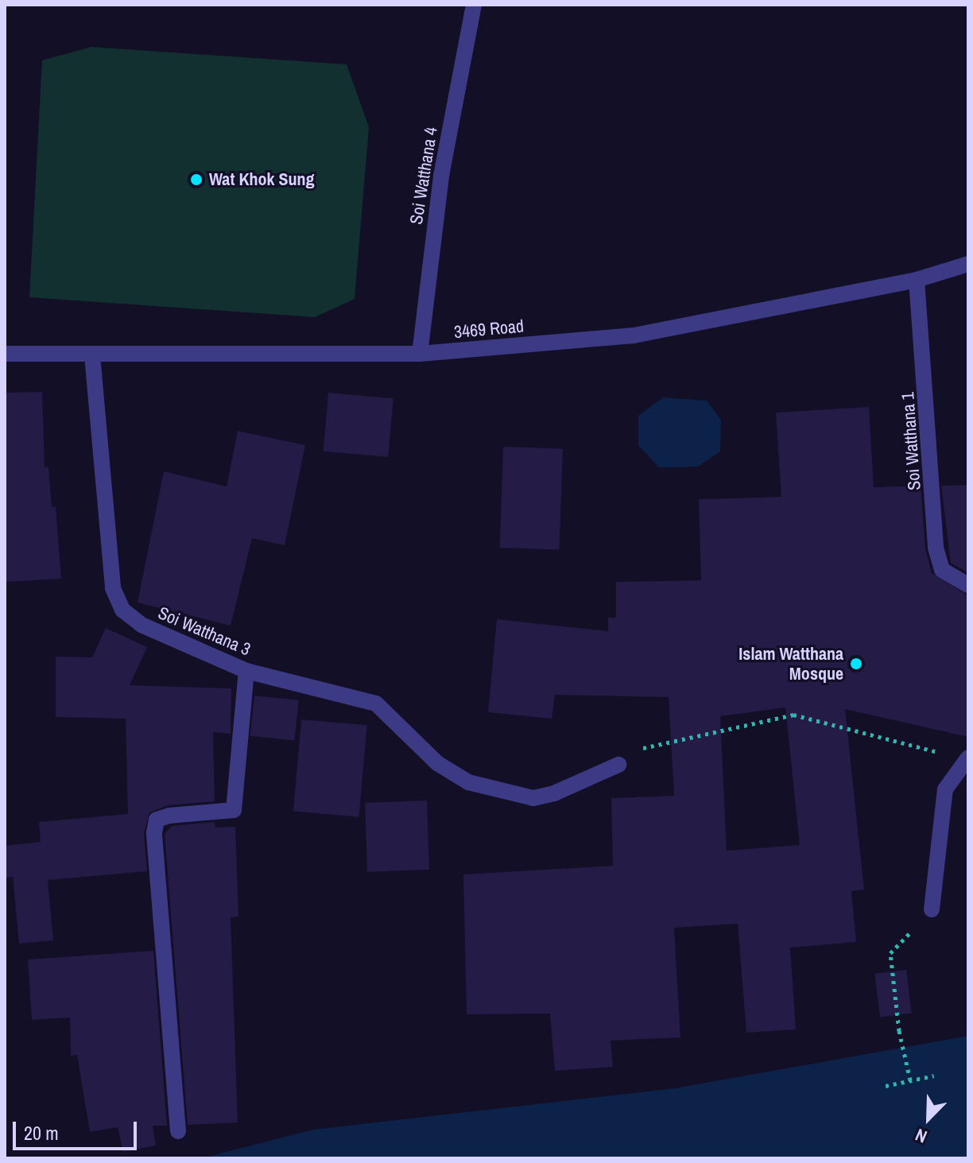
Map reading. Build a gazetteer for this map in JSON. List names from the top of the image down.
{
  "streets": {
    "street": [
      "Soi Watthana 4",
      "3469 Road",
      "Soi Watthana 1",
      "Soi Watthana 3"
    ]
  },
  "crossings": [
    ["Soi Watthana 4", "3469 Road"],
    ["3469 Road", "Soi Watthana 1"],
    ["3469 Road", "Soi Watthana 3"]
  ],
  "places": ["Wat Khok Sung", "Islam Watthana Mosque"],
  "scale_bar": "20 m",
  "north": "bottom left"
}
